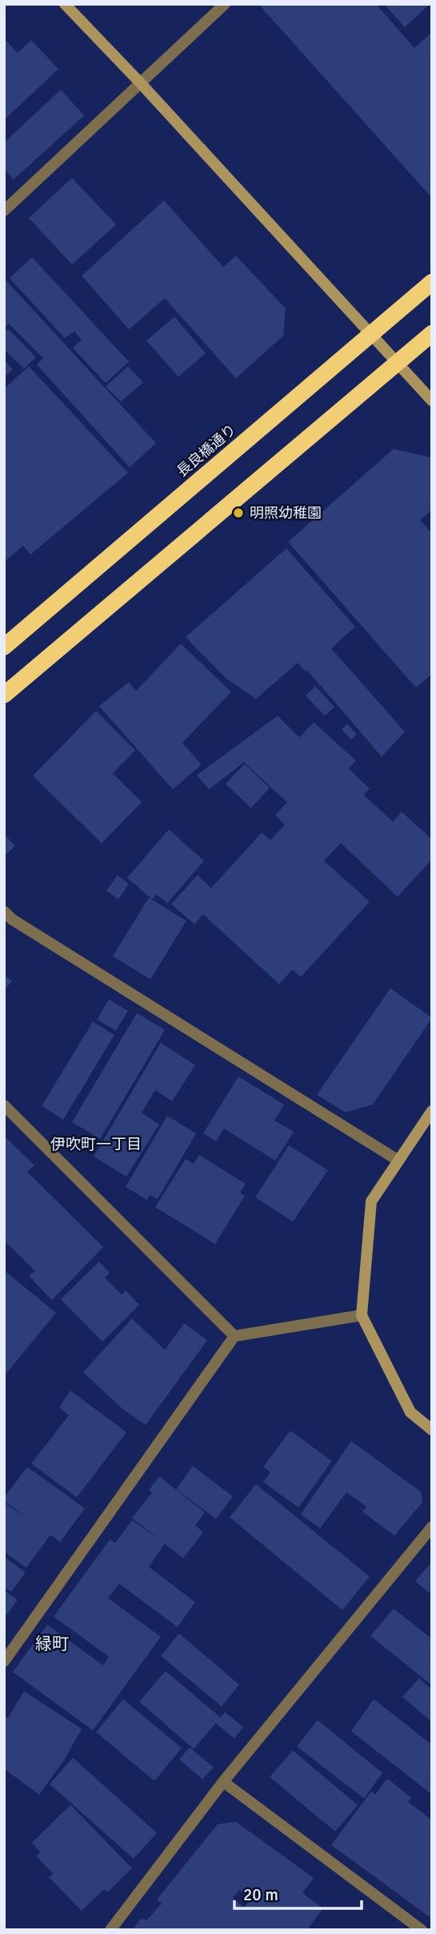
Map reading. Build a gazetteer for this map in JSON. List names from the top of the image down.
{
  "streets": {
    "highway": ["長良橋通り"]
  },
  "districts": ["伊吹町一丁目", "緑町"],
  "places": ["明照幼稚園"],
  "scale_bar": "20 m"
}
